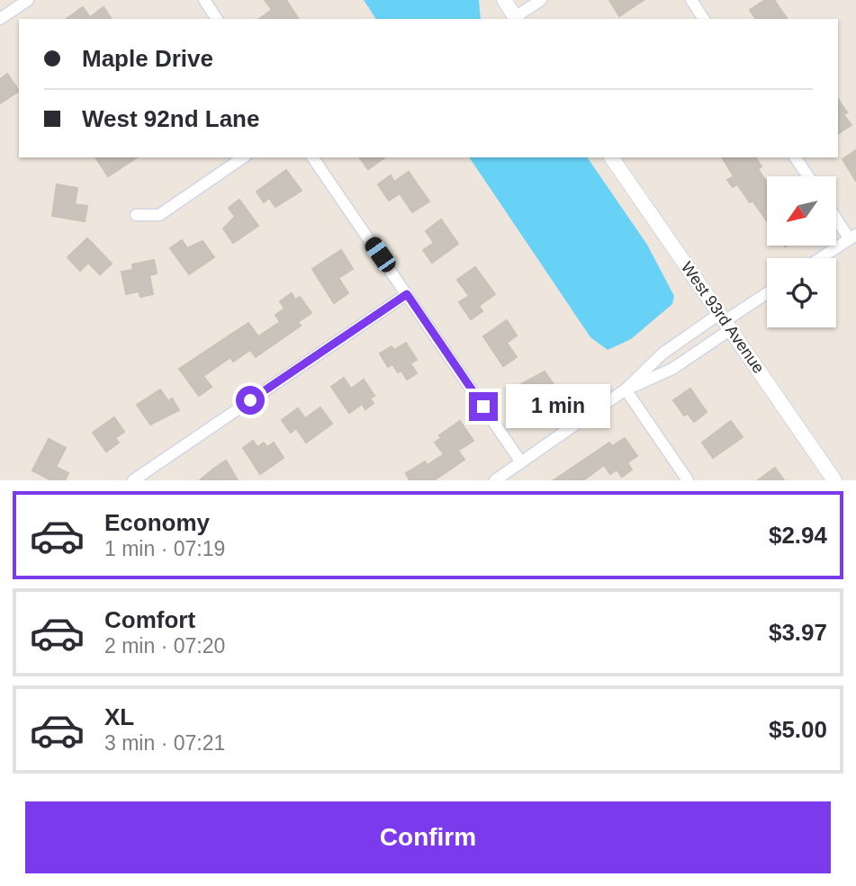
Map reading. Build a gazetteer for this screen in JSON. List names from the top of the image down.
{
  "streets": {
    "street": ["West 93rd Avenue"]
  },
  "north": "bottom left",
  "page": {
    "banner": ["Maple Drive", "West 92nd Lane"],
    "bubble": "1 min",
    "list": [
      {
        "name": "Economy",
        "note": "1 min · 07:19",
        "value": "$2.94"
      },
      {
        "name": "Comfort",
        "note": "2 min · 07:20",
        "value": "$3.97"
      },
      {
        "name": "XL",
        "note": "3 min · 07:21",
        "value": "$5.00"
      }
    ],
    "buttons": "Confirm"
  }
}
